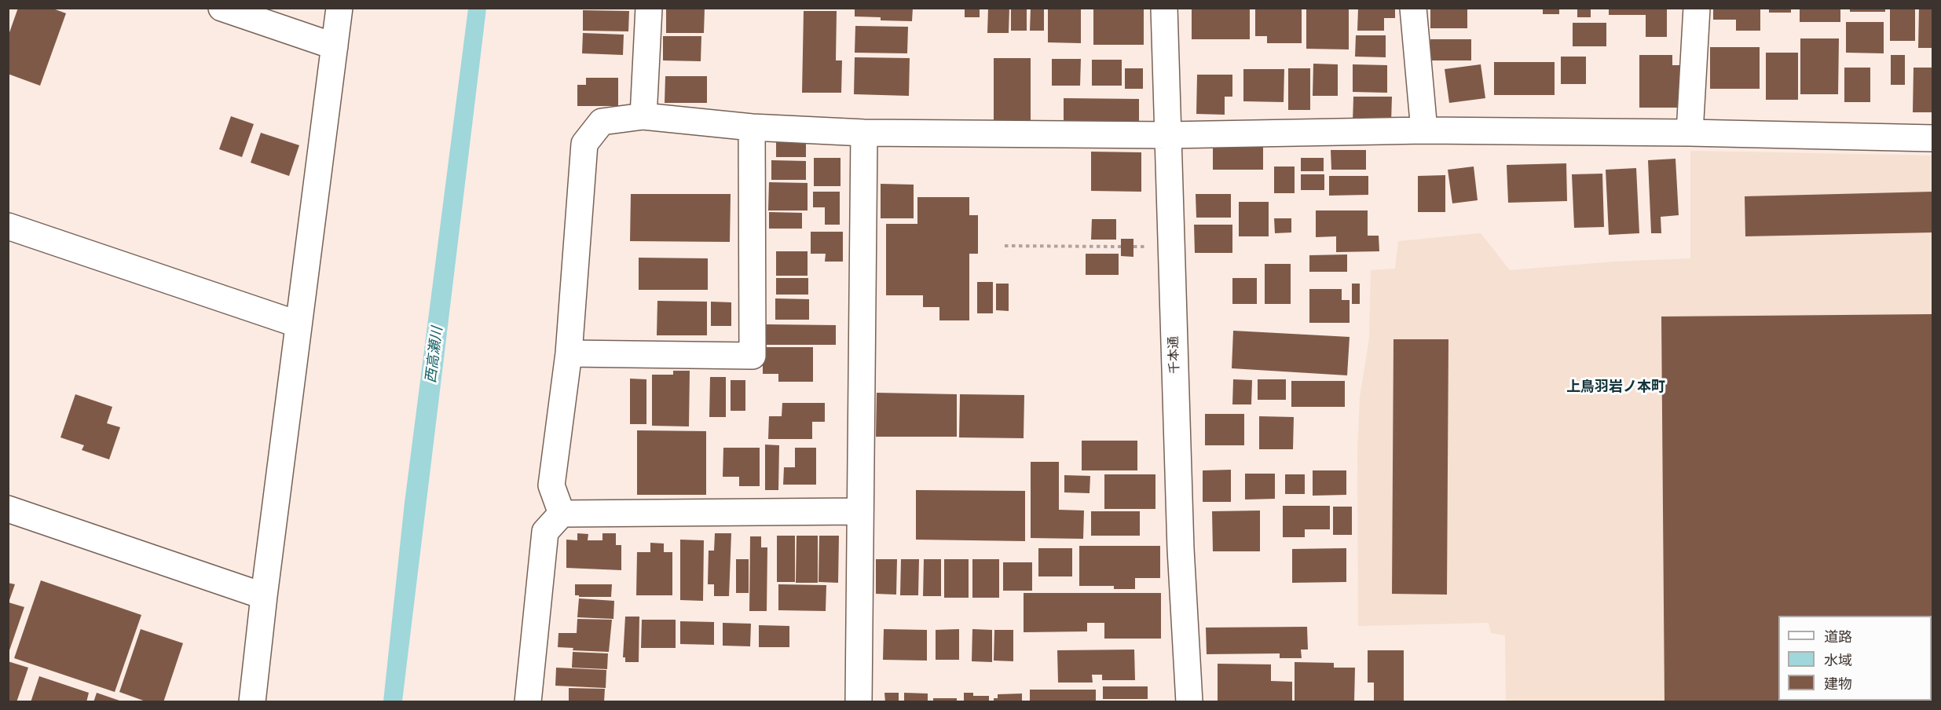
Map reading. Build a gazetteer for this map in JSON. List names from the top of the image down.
{
  "streets": {
    "street": ["千本通"]
  },
  "districts": ["上鳥羽岩ノ本町"],
  "water": ["西高瀬川"],
  "legend": ["道路", "水域", "建物"]
}
